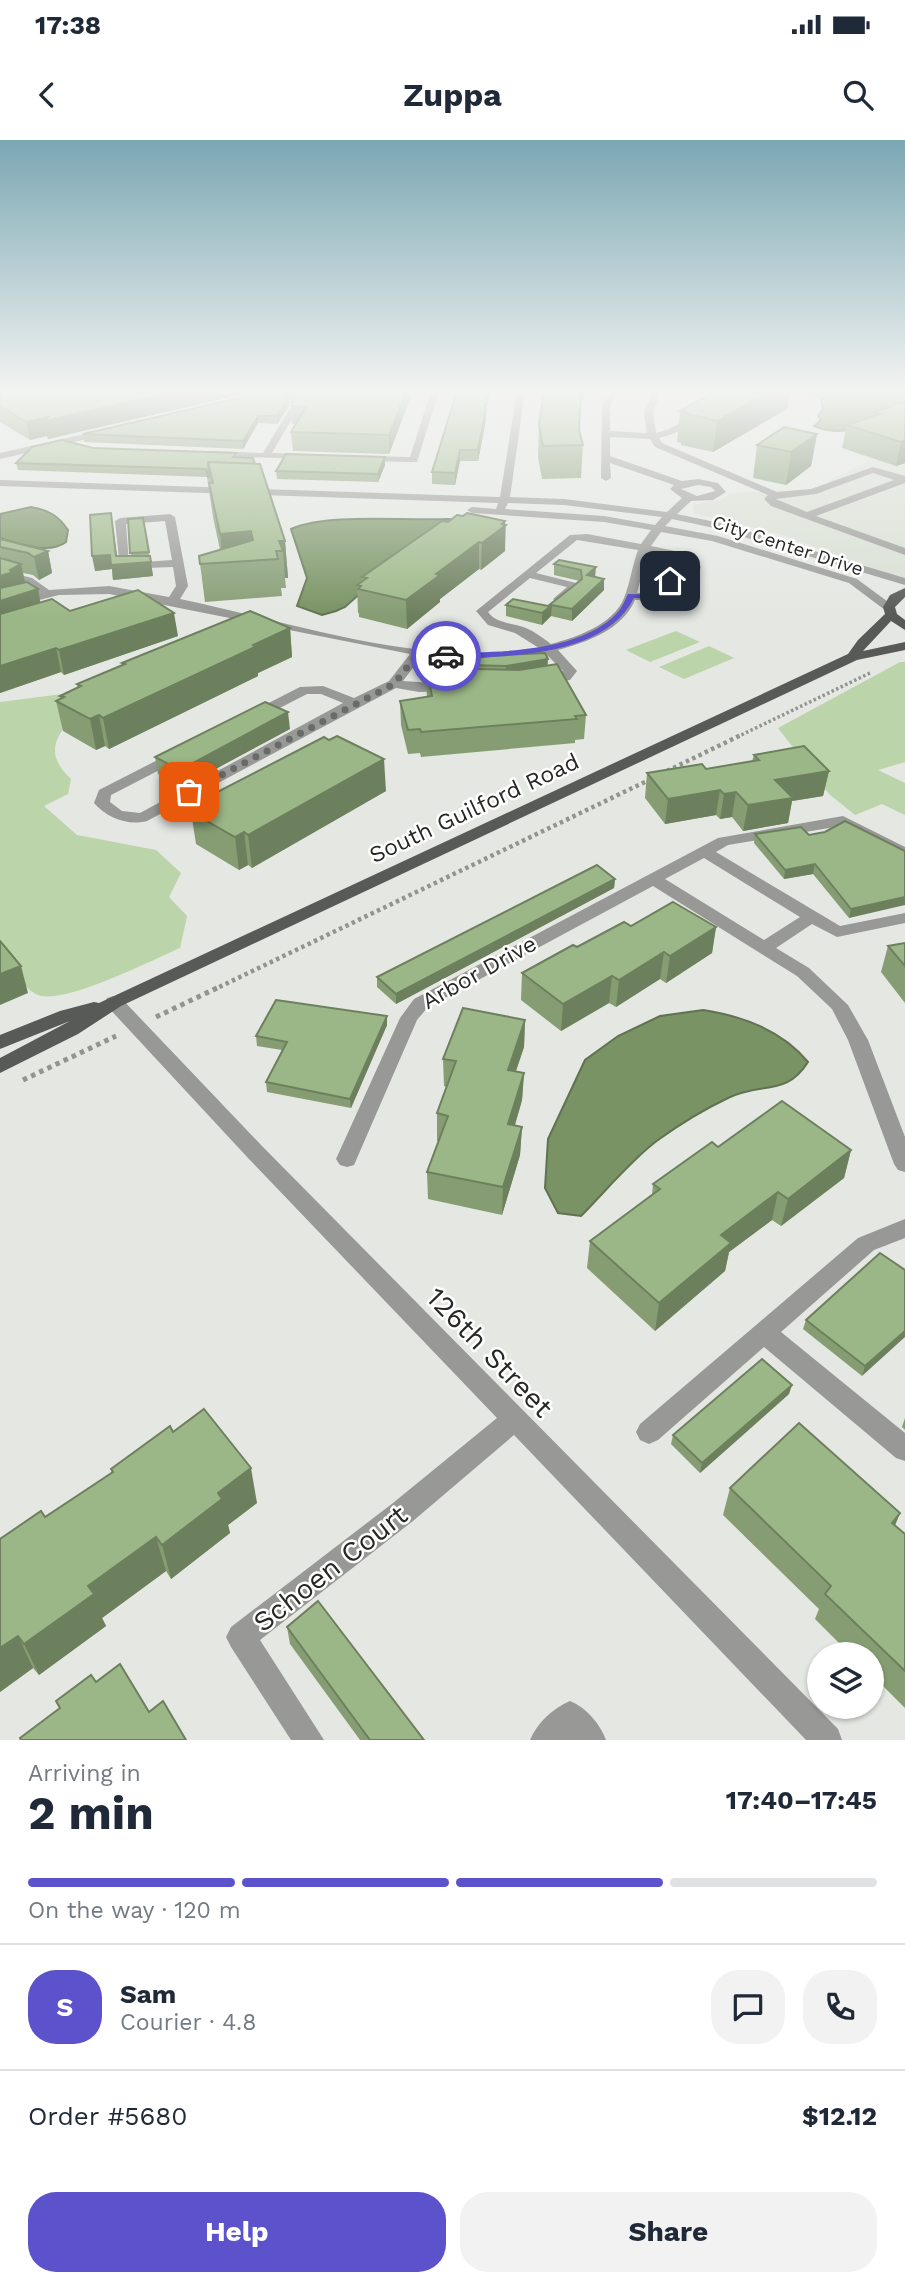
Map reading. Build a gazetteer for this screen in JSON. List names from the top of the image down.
{
  "streets": {
    "main road": ["South Guilford Road"],
    "street": [
      "City Center Drive",
      "Arbor Drive",
      "126th Street",
      "Schoen Court"
    ]
  },
  "crossings": [
    ["City Center Drive", "South Guilford Road"],
    ["South Guilford Road", "126th Street"],
    ["126th Street", "Schoen Court"]
  ],
  "page": {
    "status": "17:38",
    "header": "Zuppa",
    "heading": ["2 min", "Arriving in", "17:40–17:45"],
    "panel": [
      "Sam",
      "Courier · 4.8",
      "Order #5680",
      "$12.12"
    ],
    "bar": "On the way · 120 m",
    "round": "S",
    "buttons": ["Help", "Share"]
  }
}
